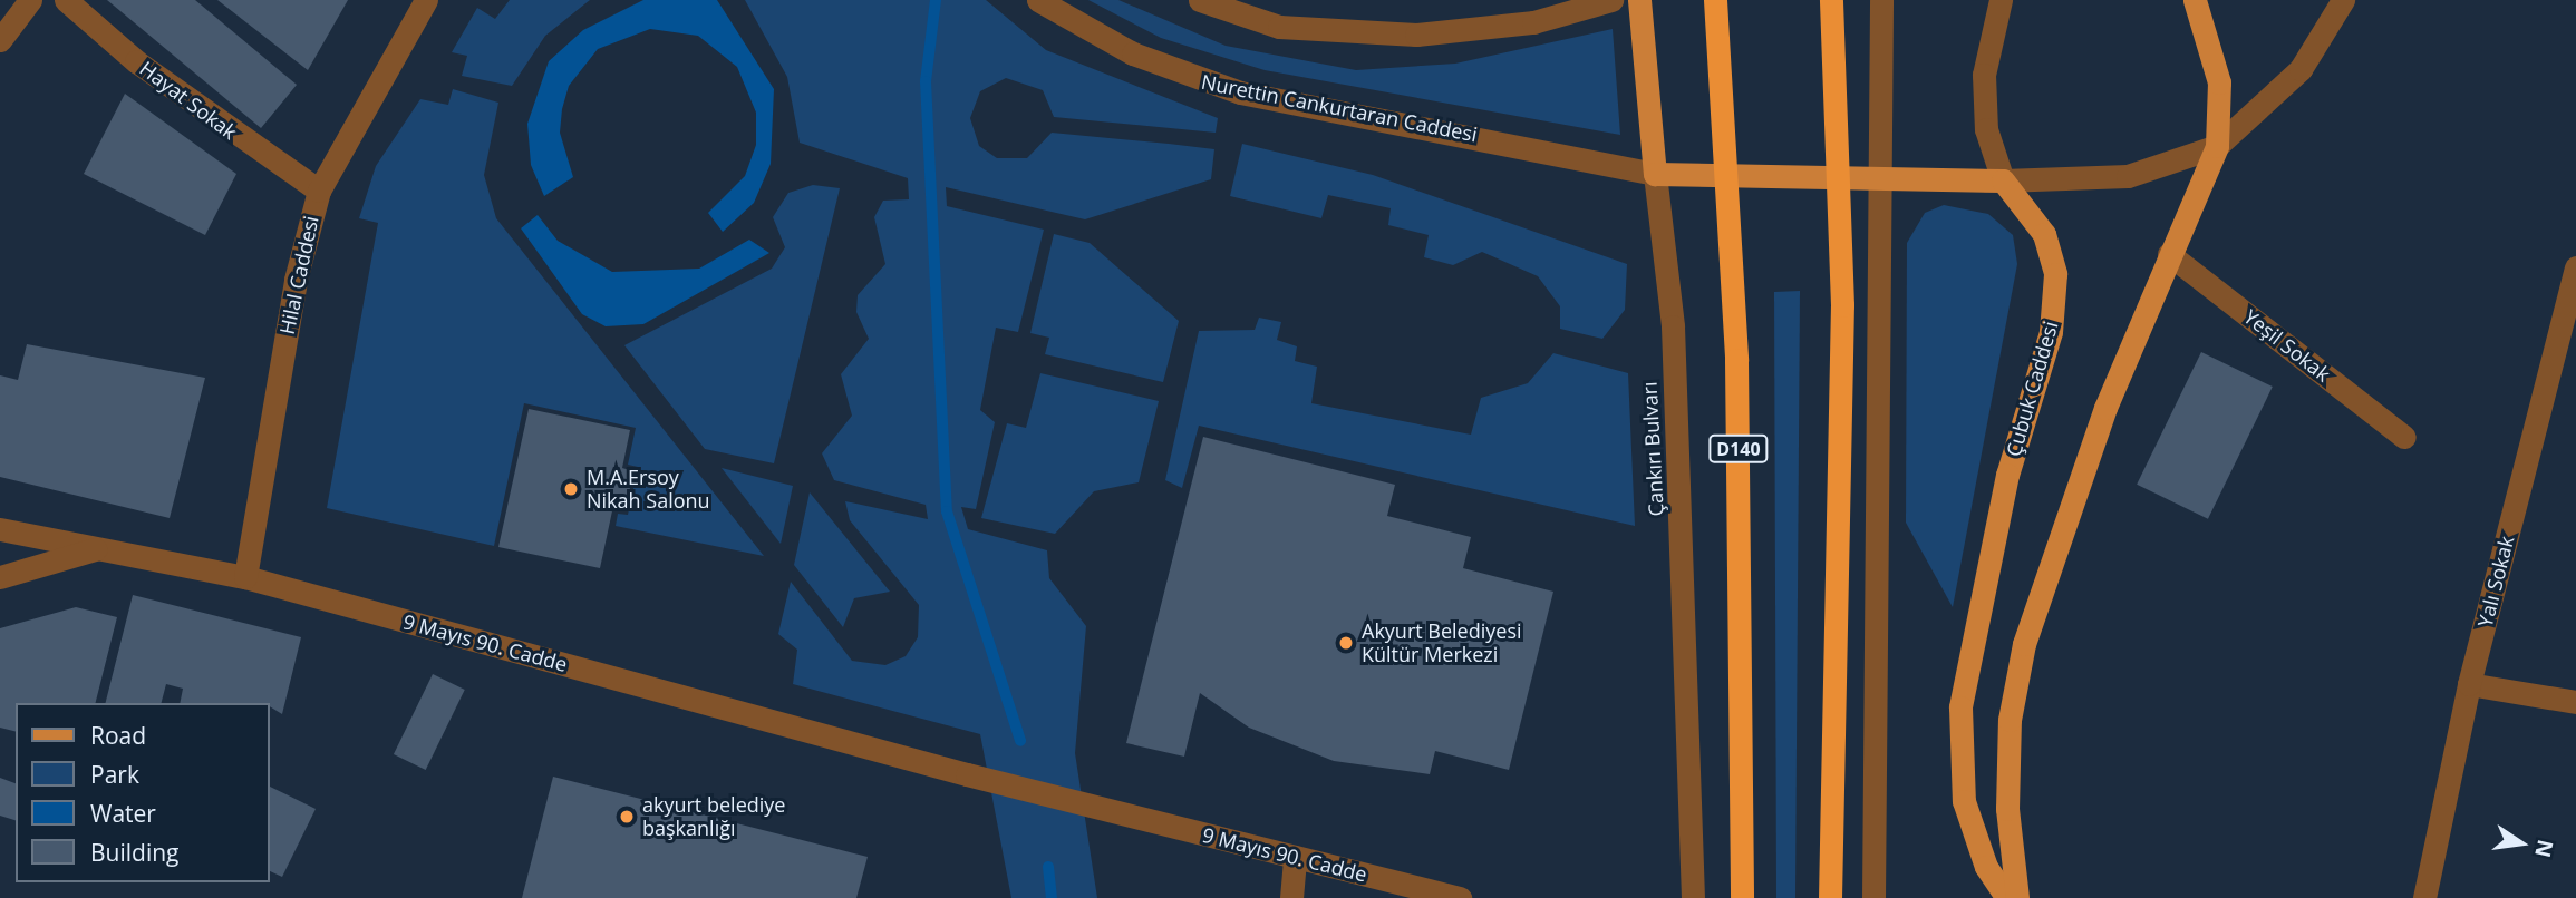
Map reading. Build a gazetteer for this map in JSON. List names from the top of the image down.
{
  "streets": {
    "highway": ["D140"],
    "main road": ["Çubuk Caddesi", "Çankırı Bulvarı"],
    "street": [
      "Hayat Sokak",
      "Nurettin Cankurtaran Caddesi",
      "Hilal Caddesi",
      "Yeşil Sokak",
      "Yalı Sokak",
      "9 Mayıs 90. Cadde"
    ]
  },
  "crossings": [
    ["Hayat Sokak", "Hilal Caddesi"],
    ["Nurettin Cankurtaran Caddesi", "Çankırı Bulvarı"],
    ["Hilal Caddesi", "9 Mayıs 90. Cadde"]
  ],
  "places": ["M.A.Ersoy Nikah Salonu", "Akyurt Belediyesi Kültür Merkezi", "akyurt belediye başkanlığı"],
  "legend": [
    "Road",
    "Park",
    "Water",
    "Building"
  ],
  "north": "right"
}
